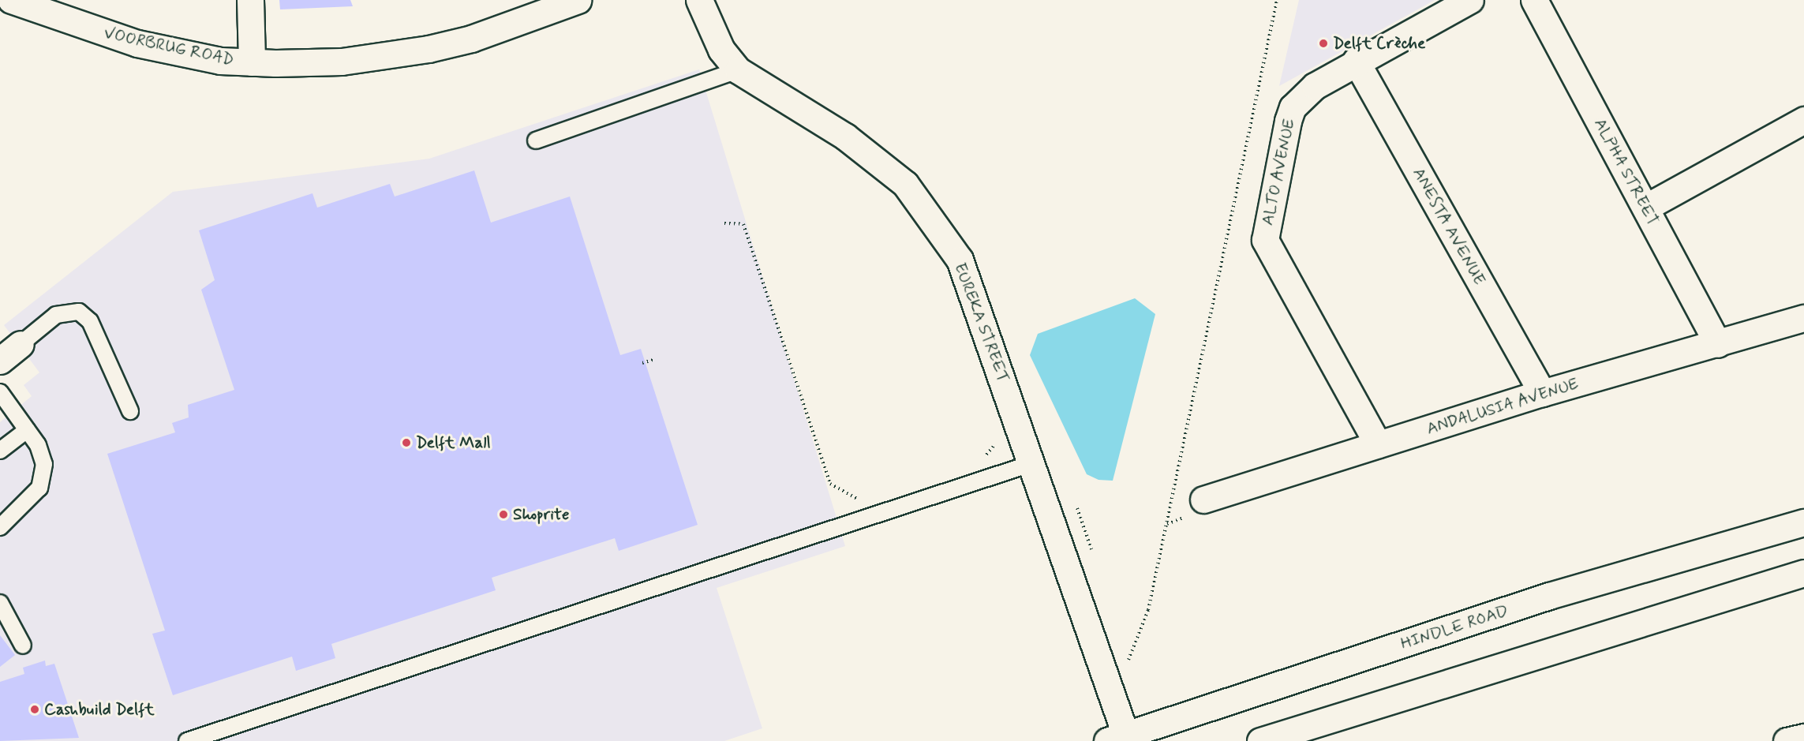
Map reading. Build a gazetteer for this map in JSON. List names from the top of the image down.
{
  "streets": {
    "street": [
      "VOORBRUG ROAD",
      "ALTO AVENUE",
      "ALPHA STREET",
      "ANESTA AVENUE",
      "EUREKA STREET",
      "ANDALUSIA AVENUE",
      "HINDLE ROAD"
    ]
  },
  "crossings": [
    ["ALTO AVENUE", "ANESTA AVENUE"],
    ["ALTO AVENUE", "ANDALUSIA AVENUE"],
    ["ALPHA STREET", "ANDALUSIA AVENUE"],
    ["ANESTA AVENUE", "ANDALUSIA AVENUE"],
    ["EUREKA STREET", "HINDLE ROAD"]
  ],
  "places": [
    "Delft Crèche",
    "Delft Mall",
    "Shoprite",
    "Cashbuild Delft"
  ]
}
